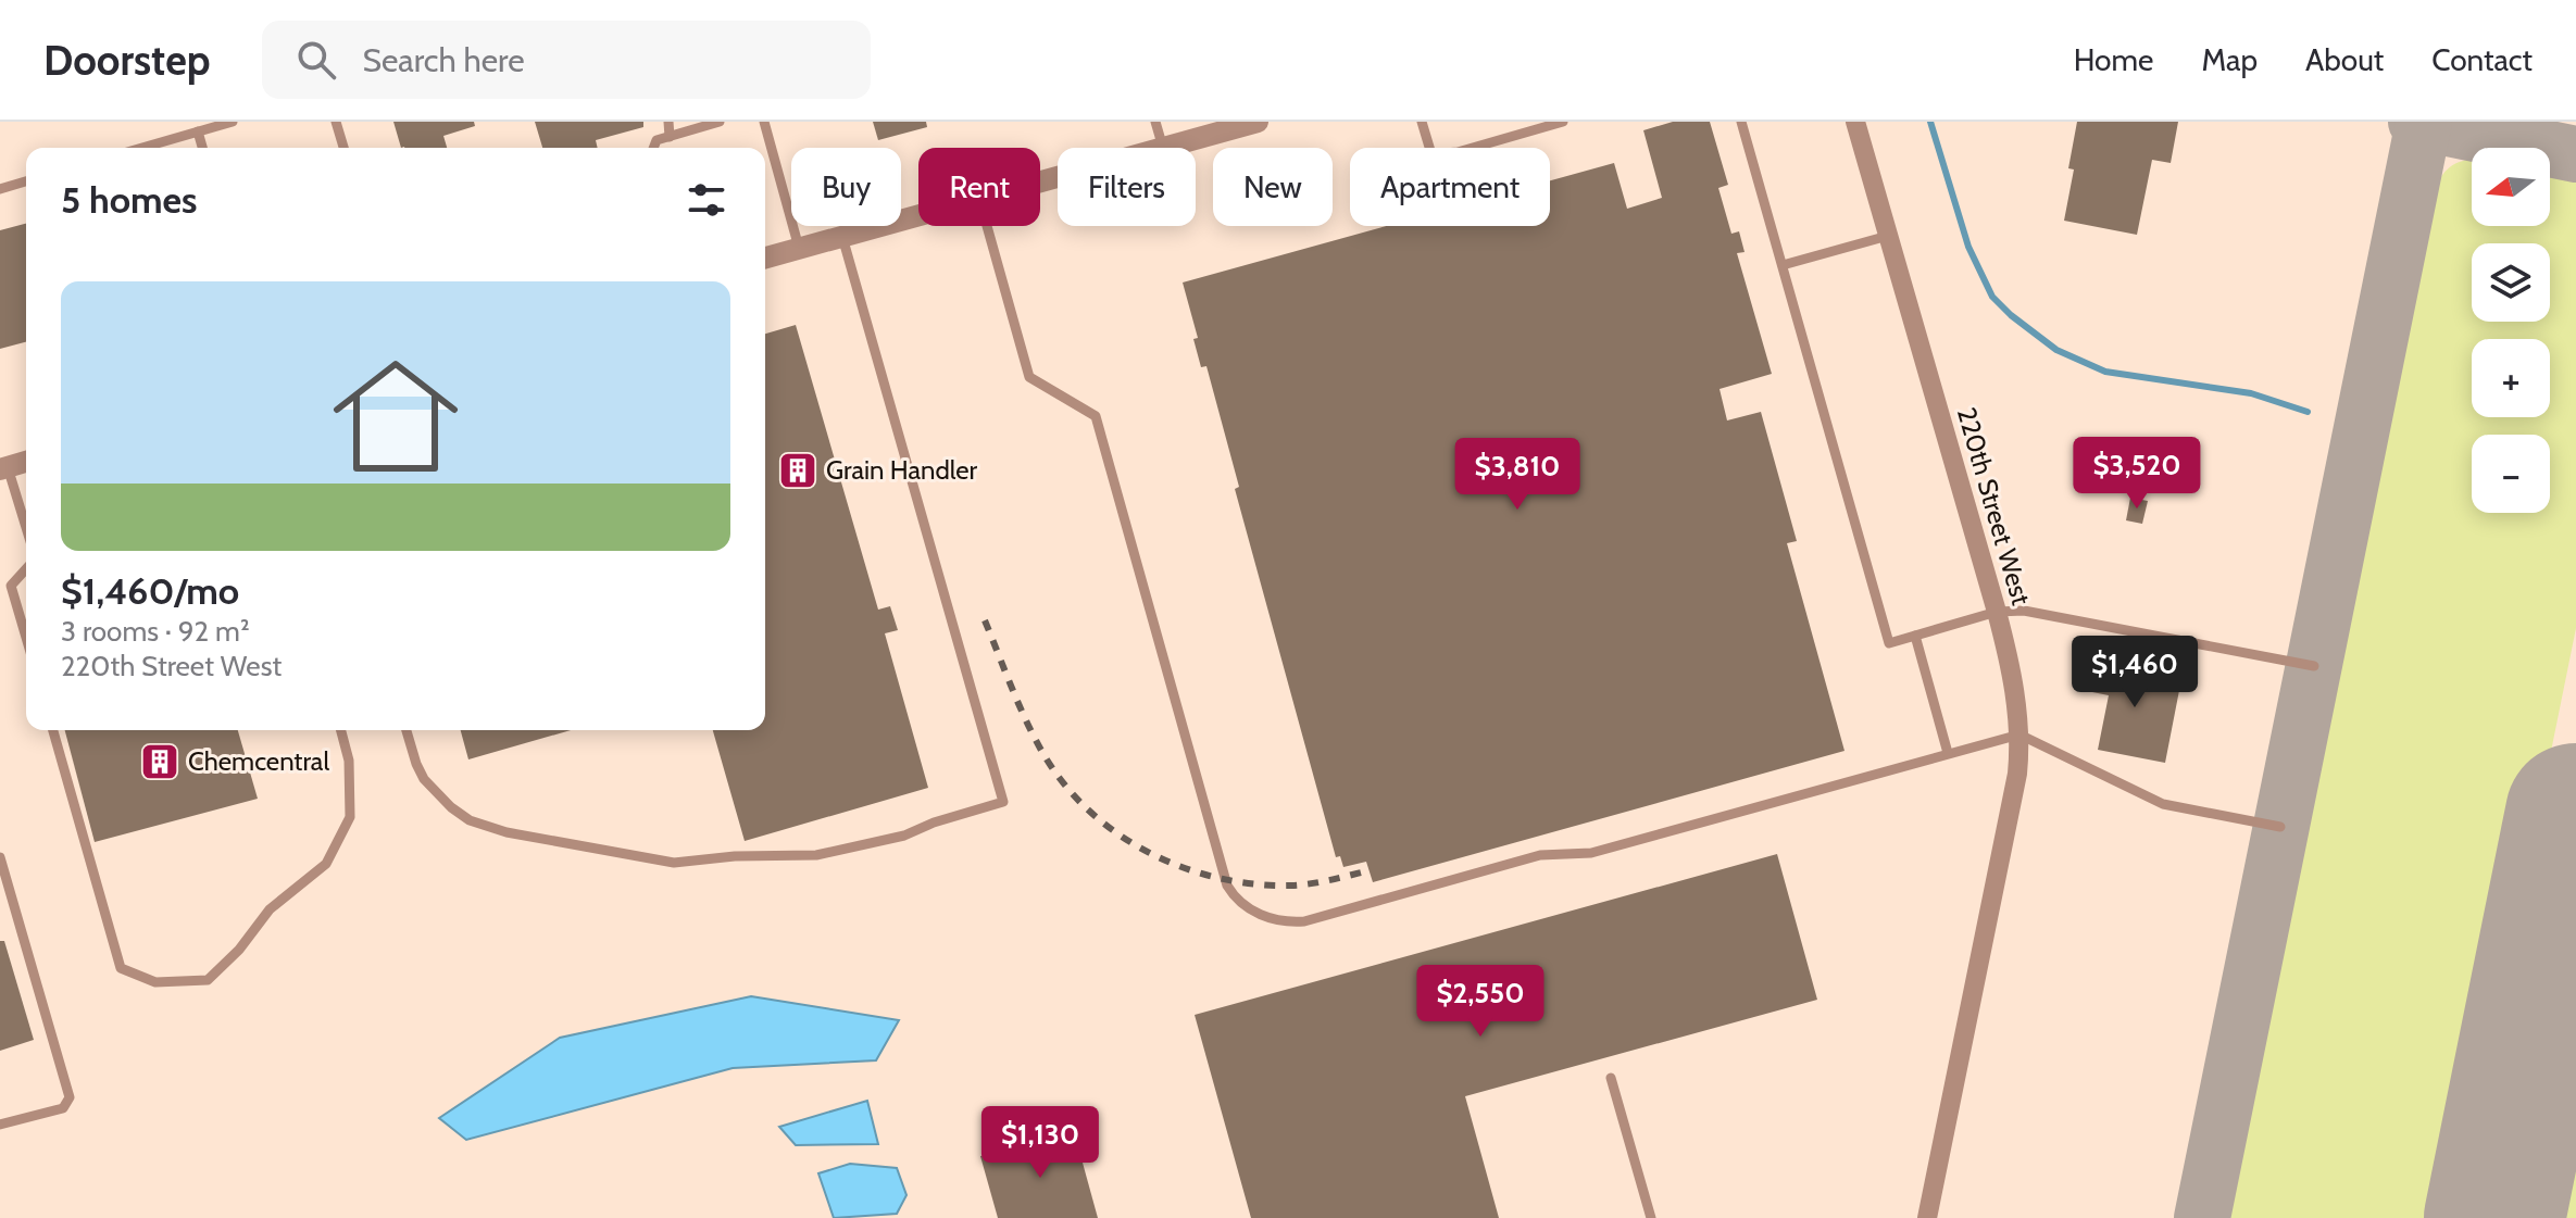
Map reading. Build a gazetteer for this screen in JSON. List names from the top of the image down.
{
  "streets": {
    "street": ["220th Street West"]
  },
  "places": {
    "building": ["Grain Handler", "Chemcentral"]
  },
  "north": "left",
  "page": {
    "header": "Doorstep",
    "search": "Search here",
    "nav": [
      "Home",
      "Map",
      "About",
      "Contact"
    ],
    "map_buttons": ["+", "−"],
    "chip": [
      "Buy",
      "Rent",
      "Filters",
      "New",
      "Apartment"
    ],
    "heading": "5 homes",
    "list": [
      {
        "name": "$1,460/mo",
        "note": "3 rooms · 92 m² · 220th Street West"
      }
    ],
    "price": [
      "$3,520",
      "$3,810",
      "$1,460",
      "$2,550",
      "$1,130"
    ]
  }
}
